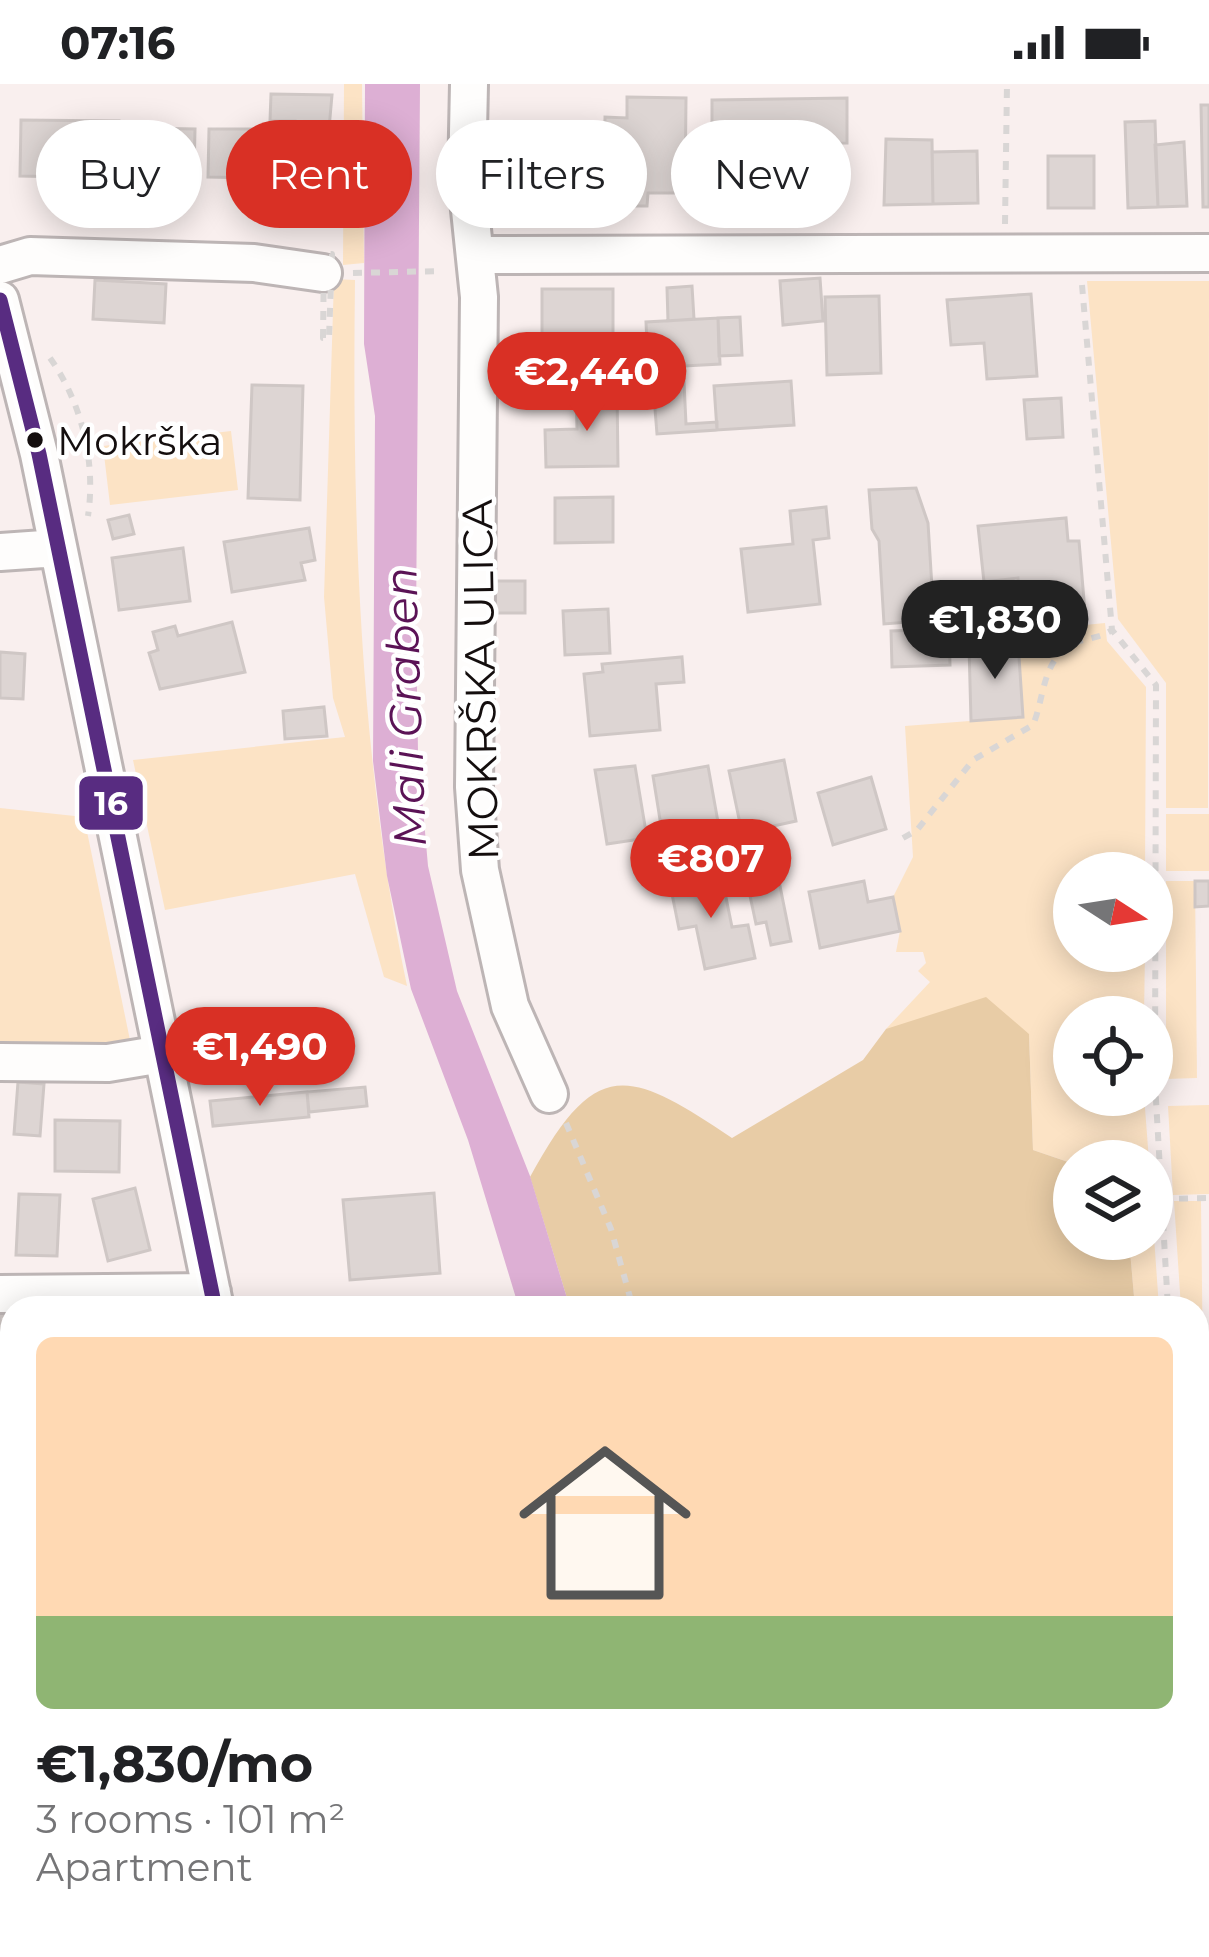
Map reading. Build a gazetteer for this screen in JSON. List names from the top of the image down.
{
  "streets": {
    "street": ["MOKRŠKA ULICA"]
  },
  "water": ["Mali Graben"],
  "places": ["Mokrška"],
  "lines": ["transit line 16"],
  "north": "right",
  "page": {
    "status": "07:16",
    "chip": [
      "Buy",
      "Rent",
      "Filters",
      "New"
    ],
    "price": [
      "€2,440",
      "€1,830",
      "€807",
      "€1,490"
    ],
    "list": [
      {
        "name": "€1,830/mo",
        "note": "3 rooms · 101 m² · Apartment"
      }
    ]
  }
}
